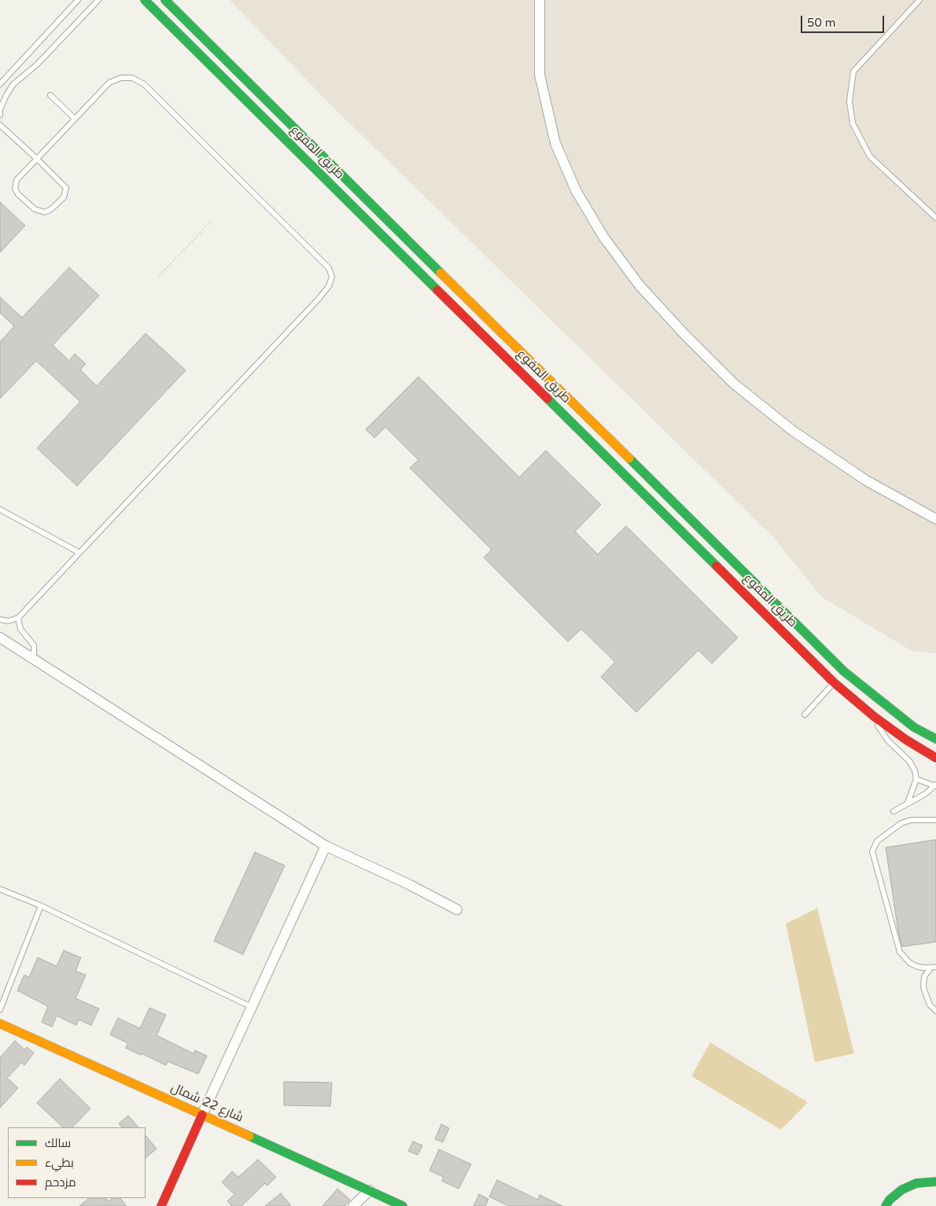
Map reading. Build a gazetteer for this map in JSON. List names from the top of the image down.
{
  "streets": {
    "main road": ["طريق المقوع", "شارع 22 شمال"]
  },
  "legend": ["سالك", "بطيء", "مزدحم"],
  "scale_bar": "50 m"
}
